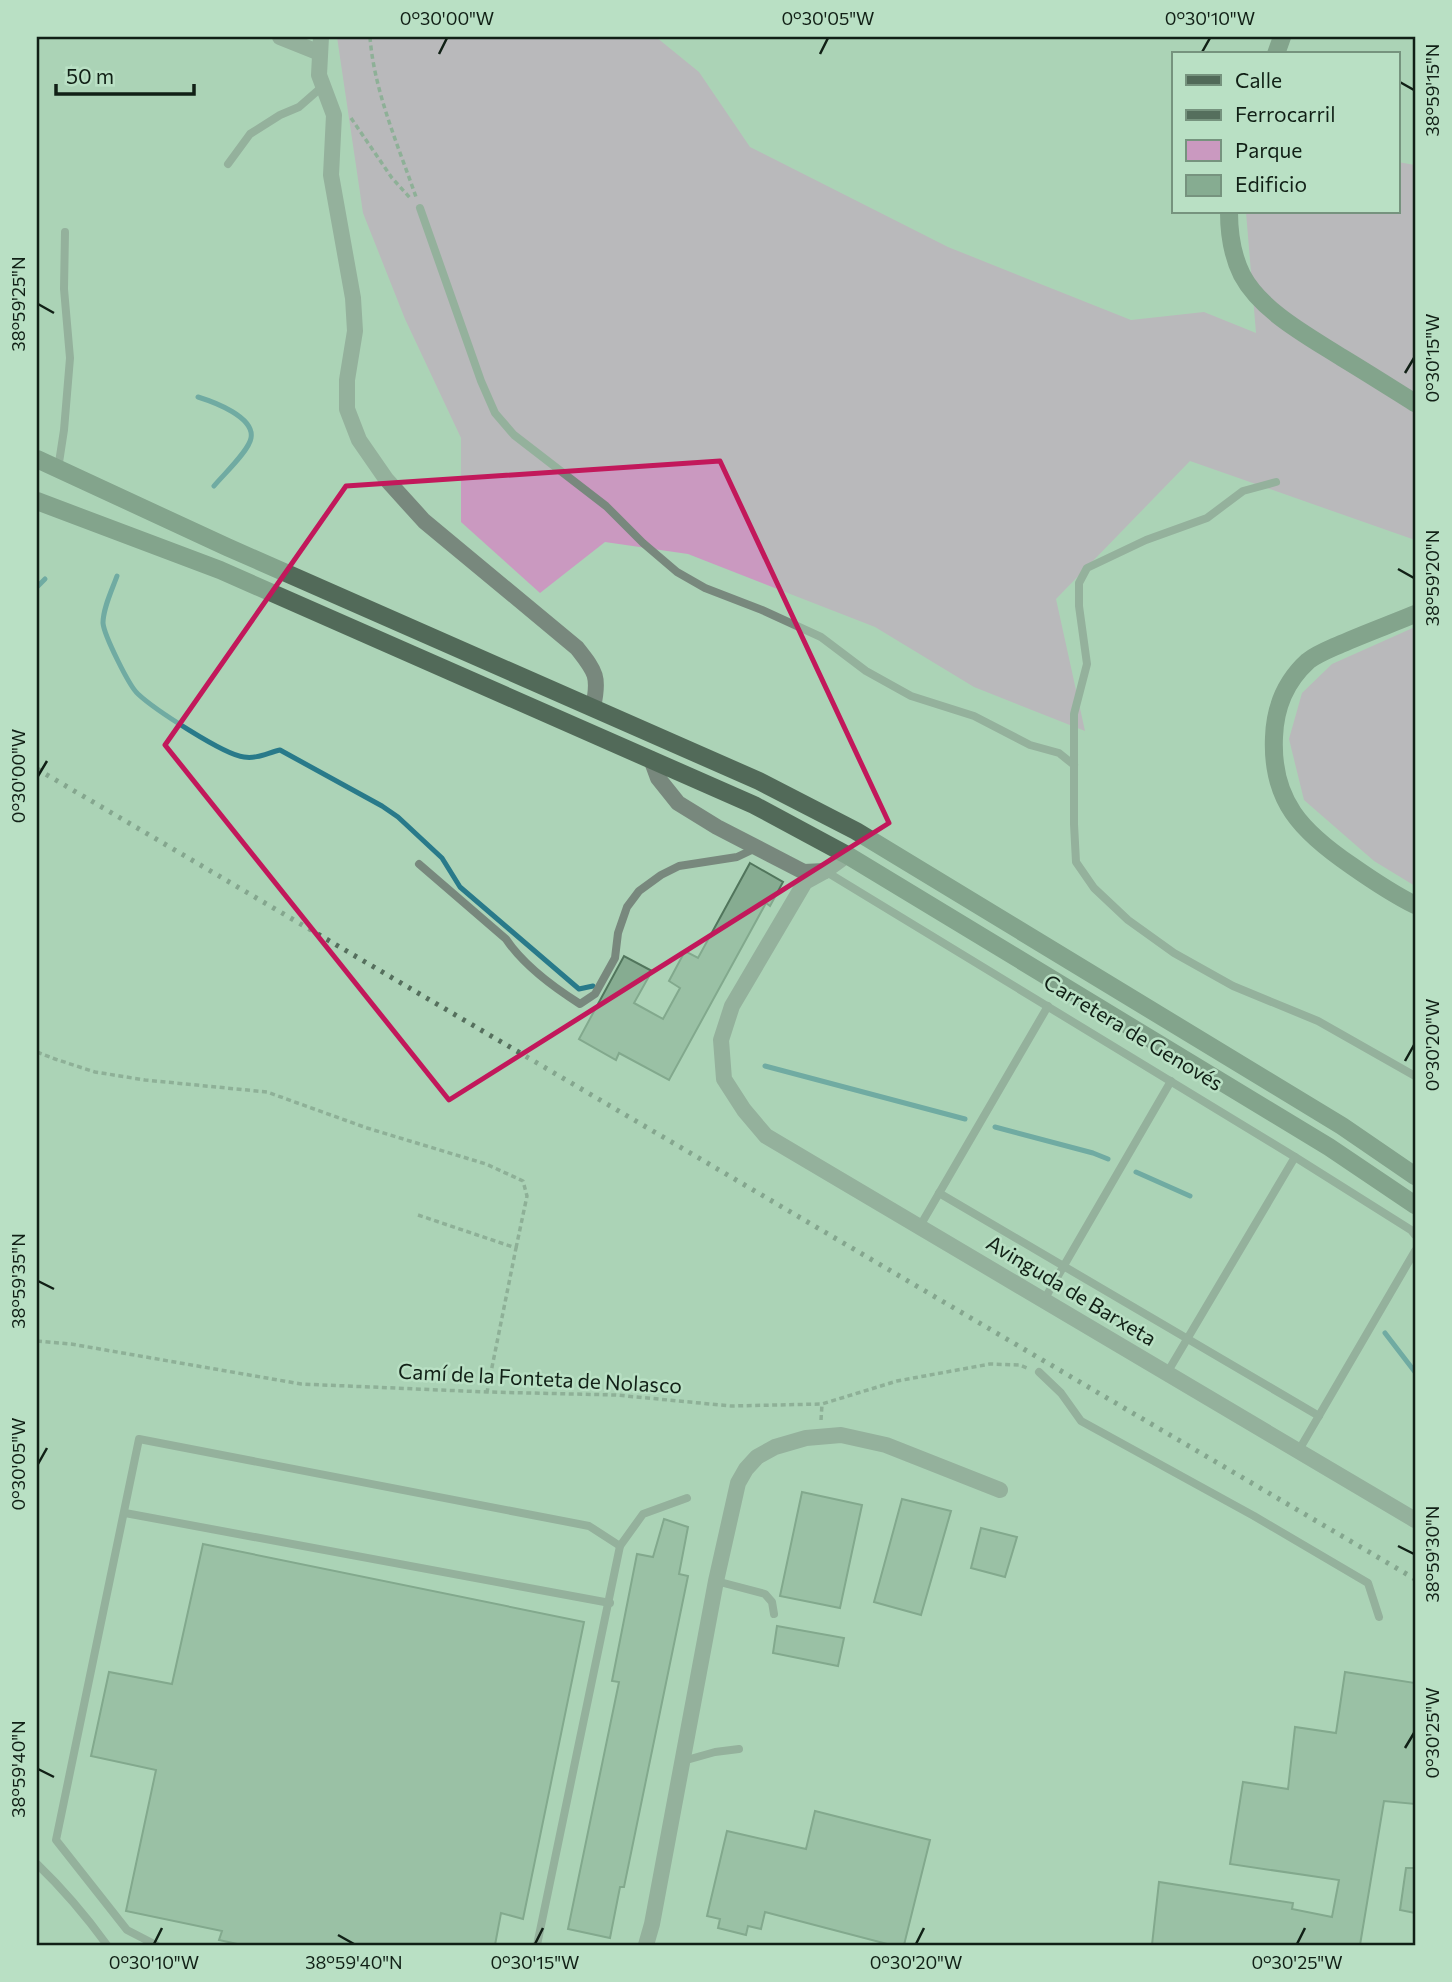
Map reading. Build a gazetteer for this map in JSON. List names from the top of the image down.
{
  "streets": {
    "street": ["Carretera de Genovés", "Avinguda de Barxeta"],
    "path": ["Camí de la Fonteta de Nolasco"]
  },
  "crossings": [
    ["Carretera de Genovés", "Avinguda de Barxeta"]
  ],
  "legend": [
    "Calle",
    "Ferrocarril",
    "Parque",
    "Edificio"
  ],
  "scale_bar": "50 m",
  "coordinates": [
    "0°30'00\"W",
    "0°30'05\"W",
    "0°30'10\"W",
    "38°59'15\"N",
    "38°59'25\"N",
    "0°30'15\"W",
    "38°59'20\"N",
    "0°30'20\"W",
    "38°59'35\"N",
    "38°59'30\"N",
    "0°30'25\"W",
    "38°59'40\"N"
  ]
}
